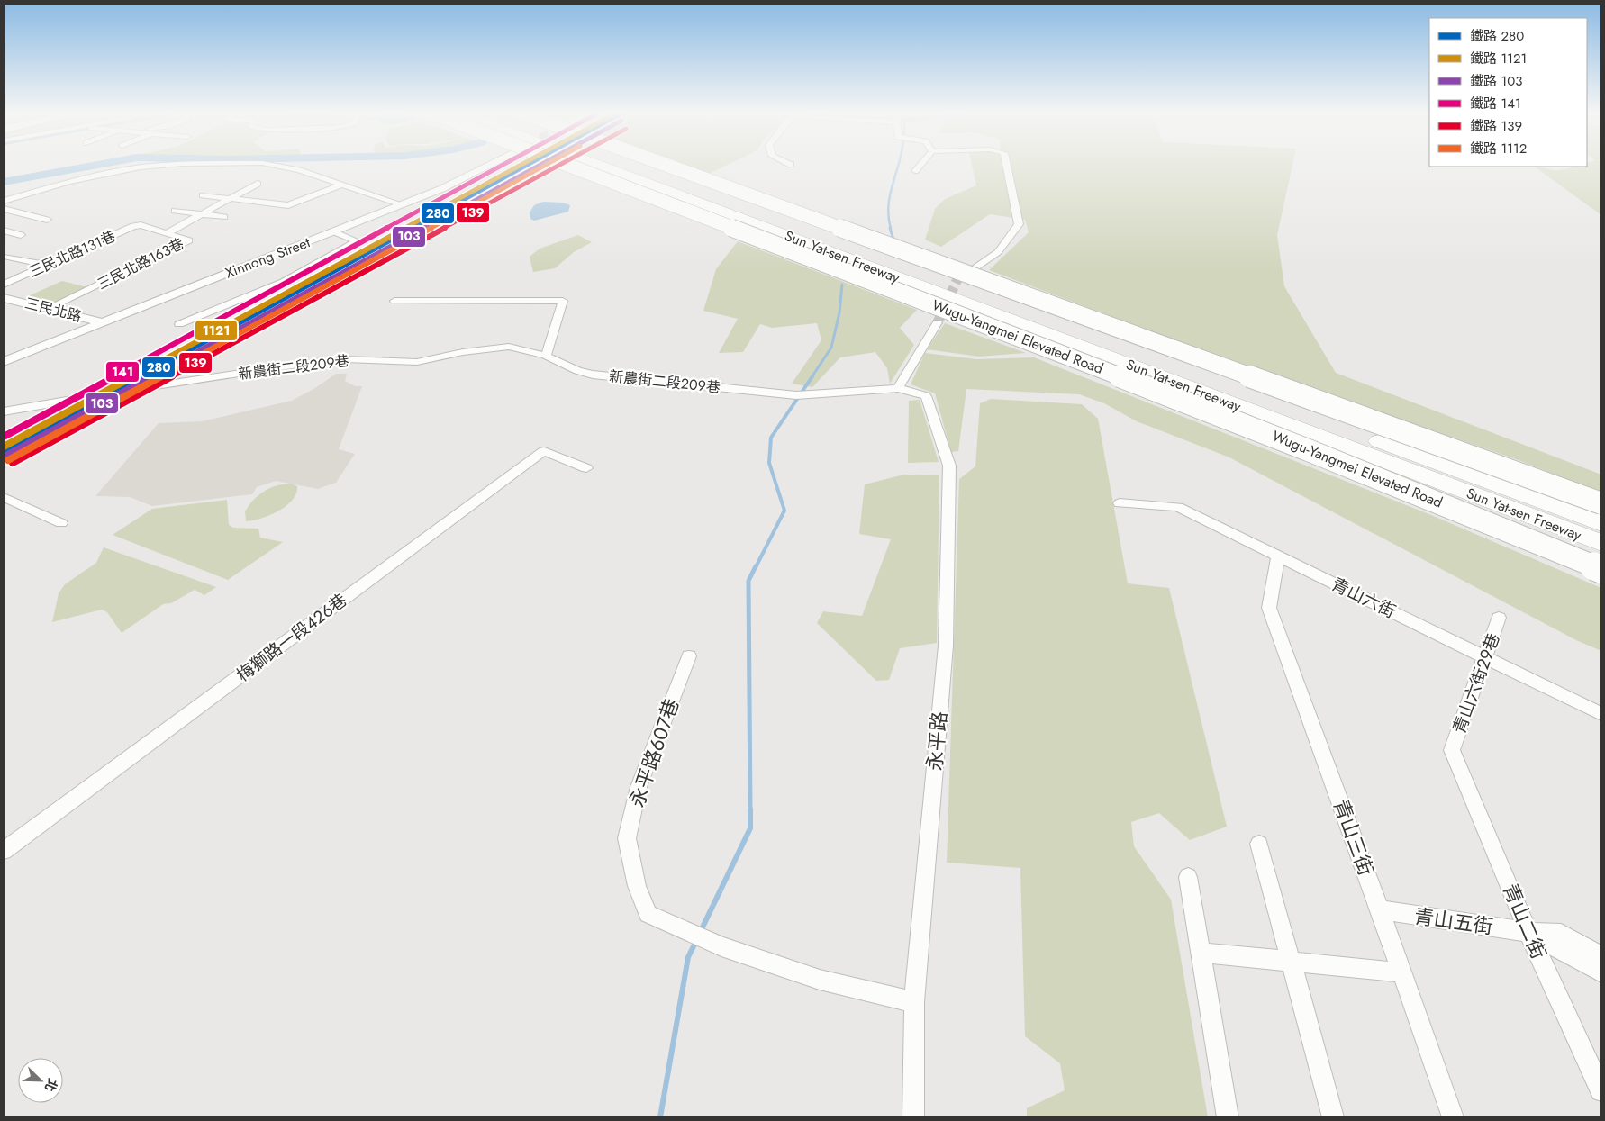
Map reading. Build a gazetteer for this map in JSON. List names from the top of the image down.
{
  "streets": {
    "highway": ["Sun Yat-sen Freeway", "Wugu-Yangmei Elevated Road"],
    "street": [
      "三民北路131巷",
      "Xinnong Street",
      "三民北路163巷",
      "三民北路",
      "新農街二段209巷",
      "青山六街",
      "梅獅路一段426巷",
      "青山六街29巷",
      "永平路",
      "永平路607巷",
      "青山三街",
      "青山五街",
      "青山二街"
    ]
  },
  "crossings": [
    ["三民北路131巷", "三民北路163巷"],
    ["Xinnong Street", "三民北路"],
    ["三民北路163巷", "三民北路"],
    ["新農街二段209巷", "永平路"],
    ["青山六街", "青山六街29巷"],
    ["青山六街", "青山三街"],
    ["青山六街29巷", "青山二街"],
    ["永平路", "永平路607巷"],
    ["青山三街", "青山五街"],
    ["青山五街", "青山二街"]
  ],
  "lines": [
    "rail line 280",
    "rail line 1121",
    "rail line 103",
    "rail line 141",
    "rail line 139",
    "rail line 1112"
  ],
  "legend": [
    "鐵路 280",
    "鐵路 1121",
    "鐵路 103",
    "鐵路 141",
    "鐵路 139",
    "鐵路 1112"
  ],
  "north": "bottom right"
}
